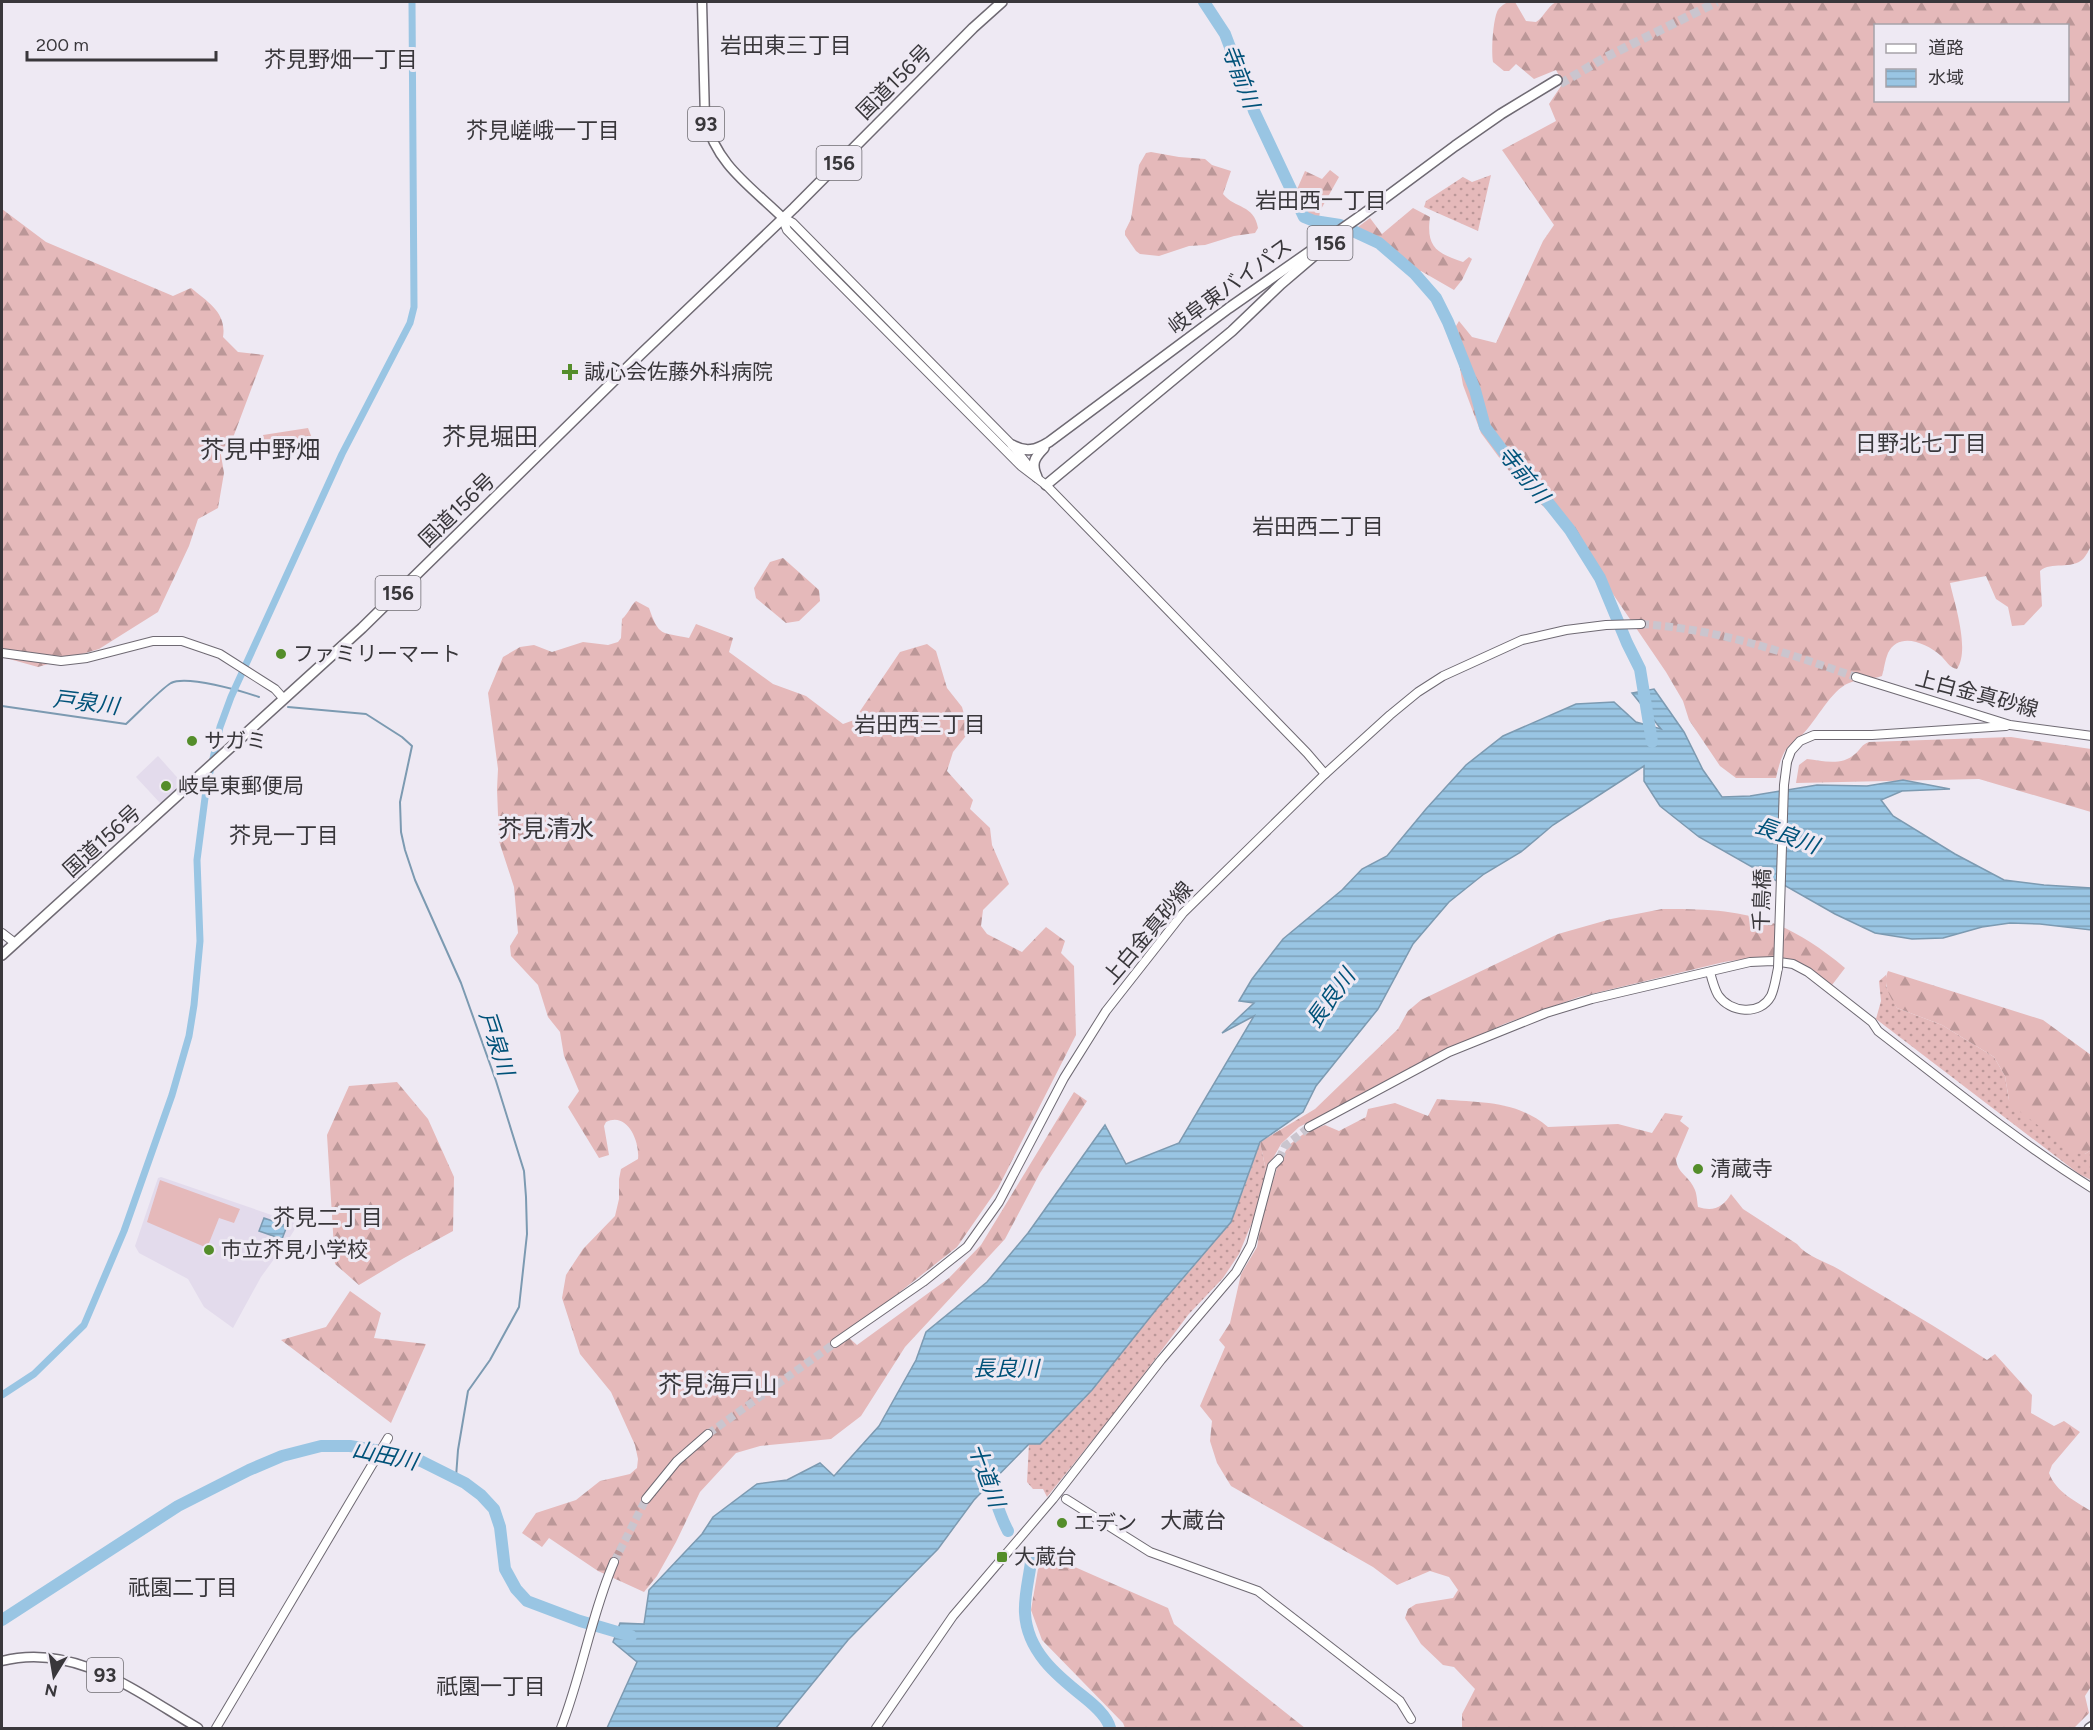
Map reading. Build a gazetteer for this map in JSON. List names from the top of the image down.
{
  "streets": {
    "highway": ["国道156号", "156", "岐阜東バイパス"],
    "main road": ["93"],
    "street": ["上白金真砂線", "千鳥橋"]
  },
  "crossings": [
    ["国道156号", "93"],
    ["上白金真砂線", "千鳥橋"]
  ],
  "districts": [
    "岩田東三丁目",
    "芥見野畑一丁目",
    "芥見嵯峨一丁目",
    "岩田西一丁目",
    "芥見堀田",
    "日野北七丁目",
    "芥見中野畑",
    "岩田西二丁目",
    "岩田西三丁目",
    "芥見清水",
    "芥見一丁目",
    "芥見二丁目",
    "芥見海戸山",
    "大蔵台",
    "祇園二丁目",
    "祇園一丁目"
  ],
  "water": [
    "寺前川",
    "戸泉川",
    "長良川",
    "山田川",
    "十道川"
  ],
  "places": {
    "health": ["誠心会佐藤外科病院"],
    "other": [
      "ファミリーマート",
      "サガミ",
      "岐阜東郵便局",
      "清蔵寺",
      "市立芥見小学校",
      "エデン"
    ],
    "transit": ["大蔵台"]
  },
  "legend": ["道路", "水域"],
  "scale_bar": "200 m",
  "north": "bottom"
}
